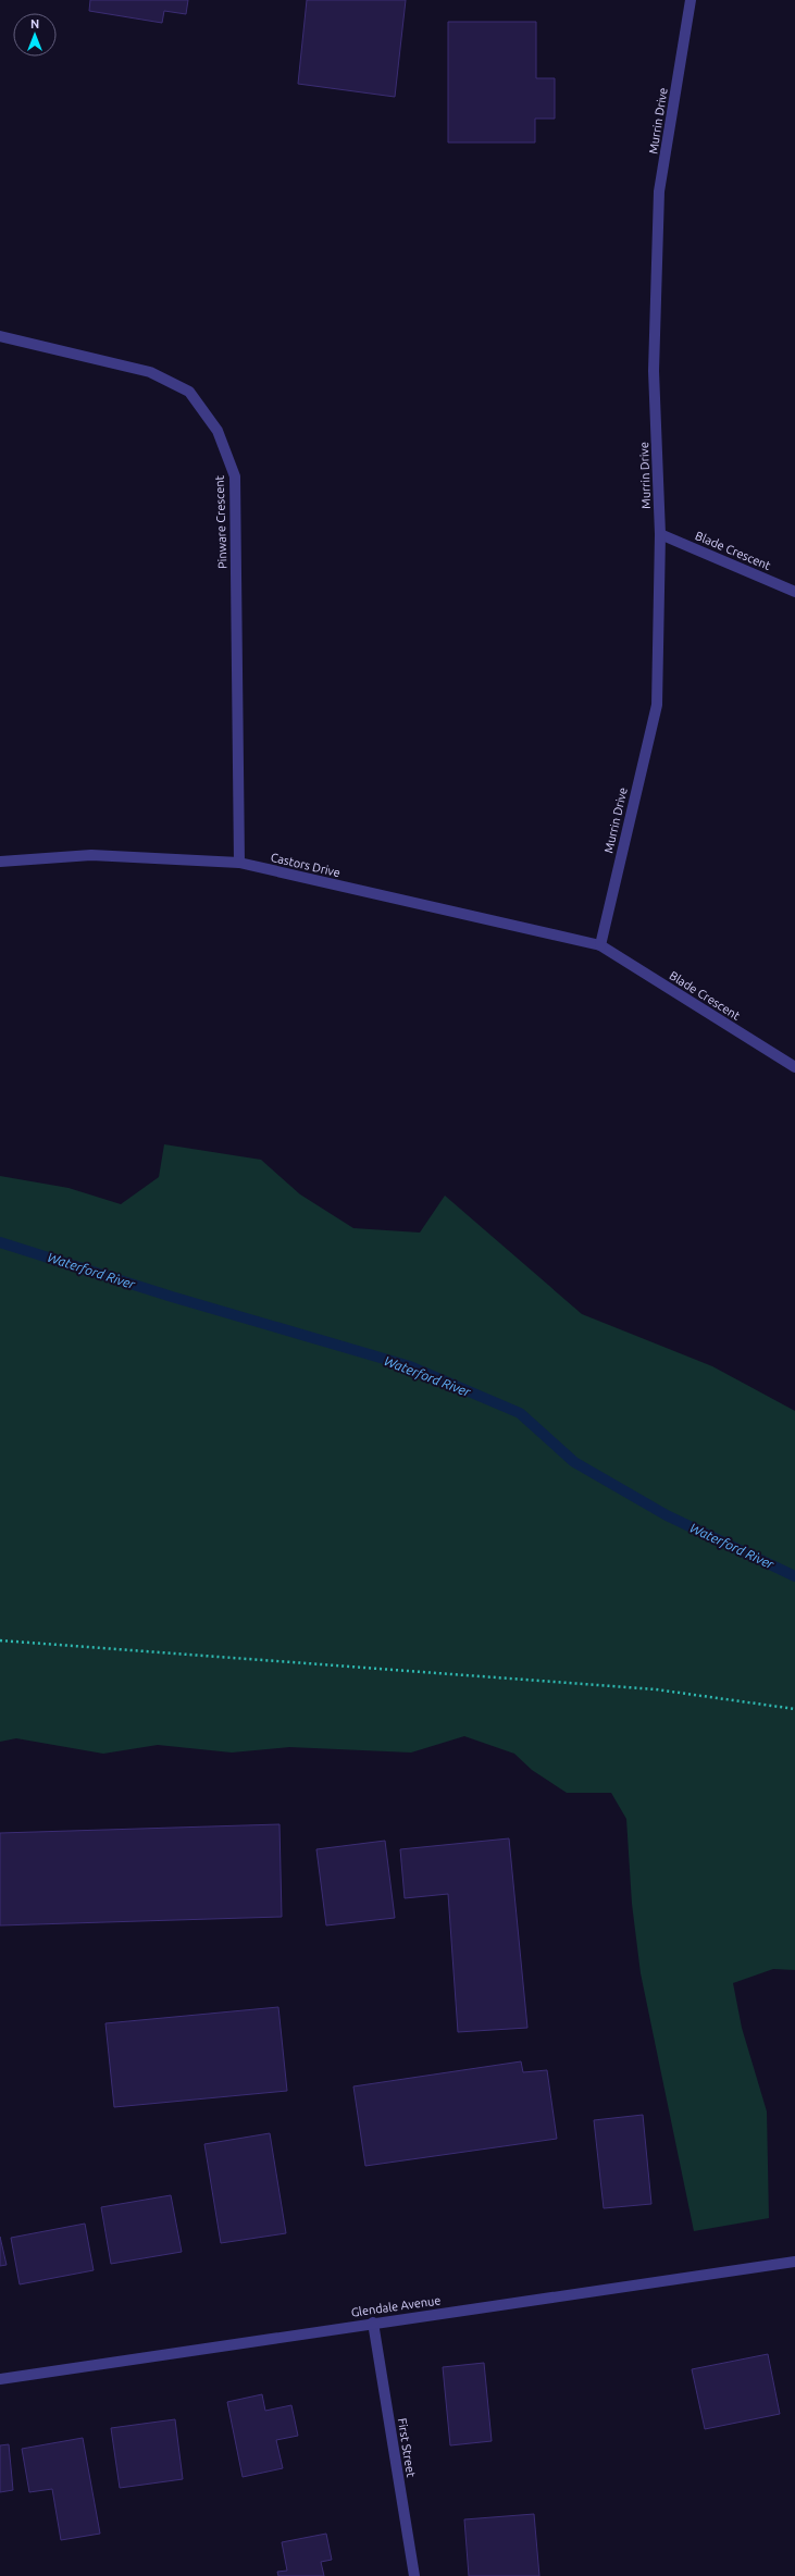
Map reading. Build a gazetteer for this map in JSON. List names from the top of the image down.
{
  "streets": {
    "street": [
      "Murrin Drive",
      "Pinware Crescent",
      "Blade Crescent",
      "Castors Drive",
      "Glendale Avenue",
      "First Street"
    ]
  },
  "crossings": [
    ["Murrin Drive", "Blade Crescent"],
    ["Murrin Drive", "Castors Drive"],
    ["Pinware Crescent", "Castors Drive"],
    ["Blade Crescent", "Castors Drive"],
    ["Glendale Avenue", "First Street"]
  ],
  "water": ["Waterford River"],
  "north": "top"
}
